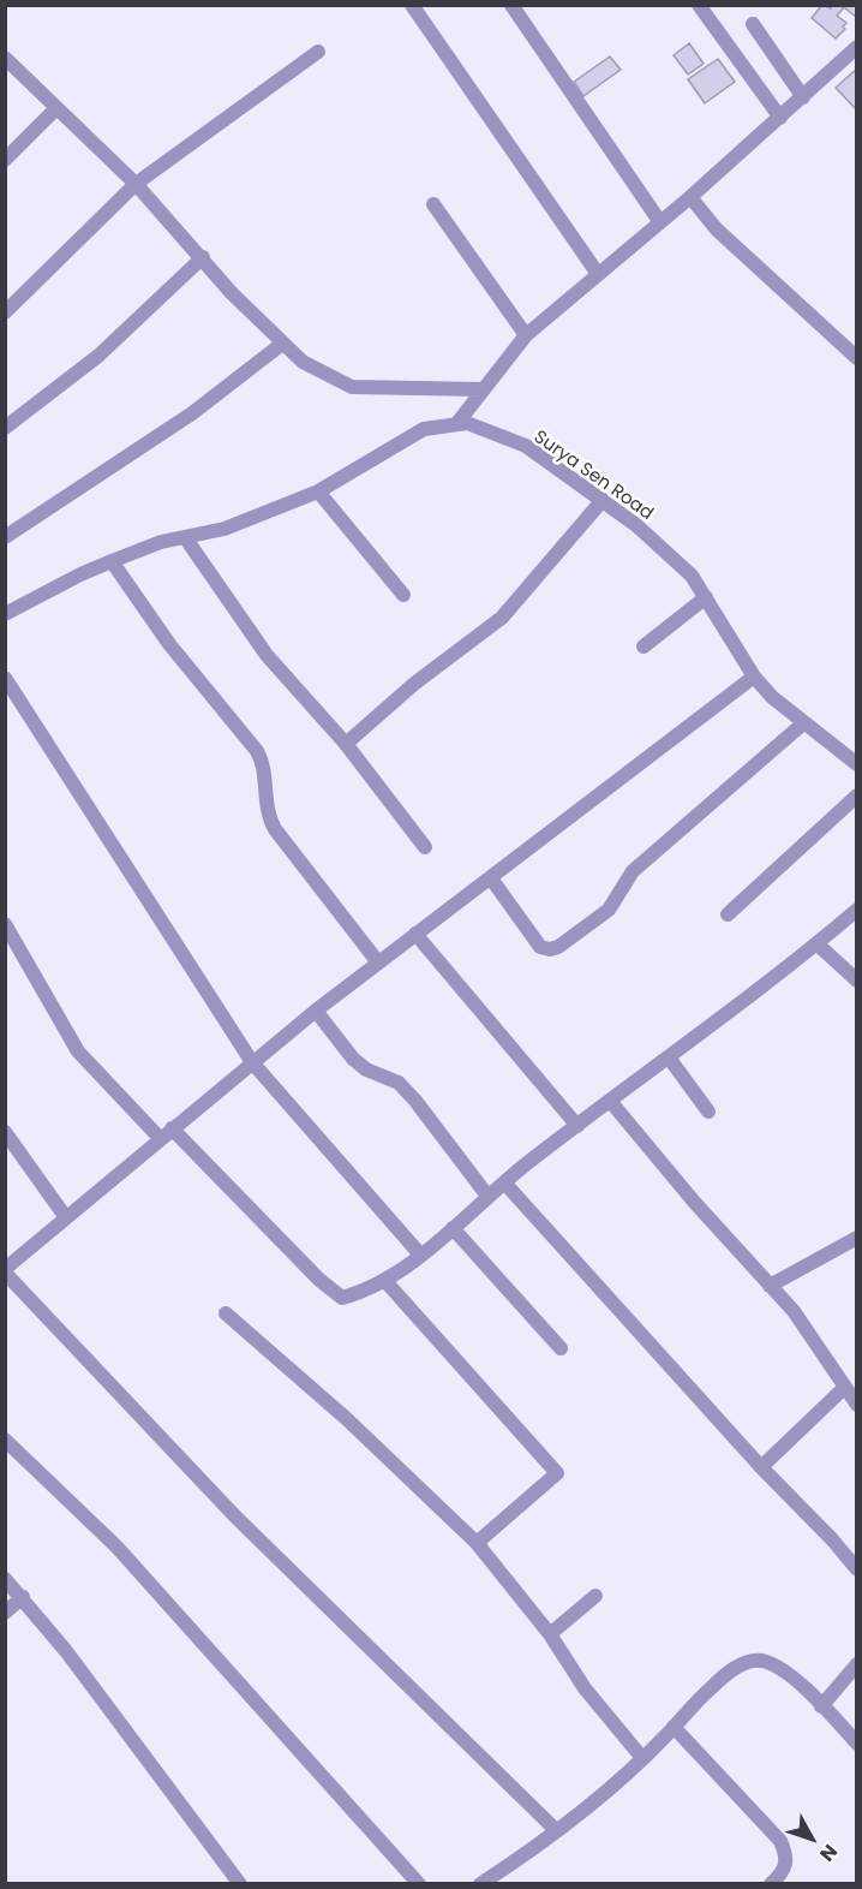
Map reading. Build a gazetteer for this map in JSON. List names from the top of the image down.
{
  "streets": {
    "street": ["Surya Sen Road"]
  },
  "north": "bottom right"
}
